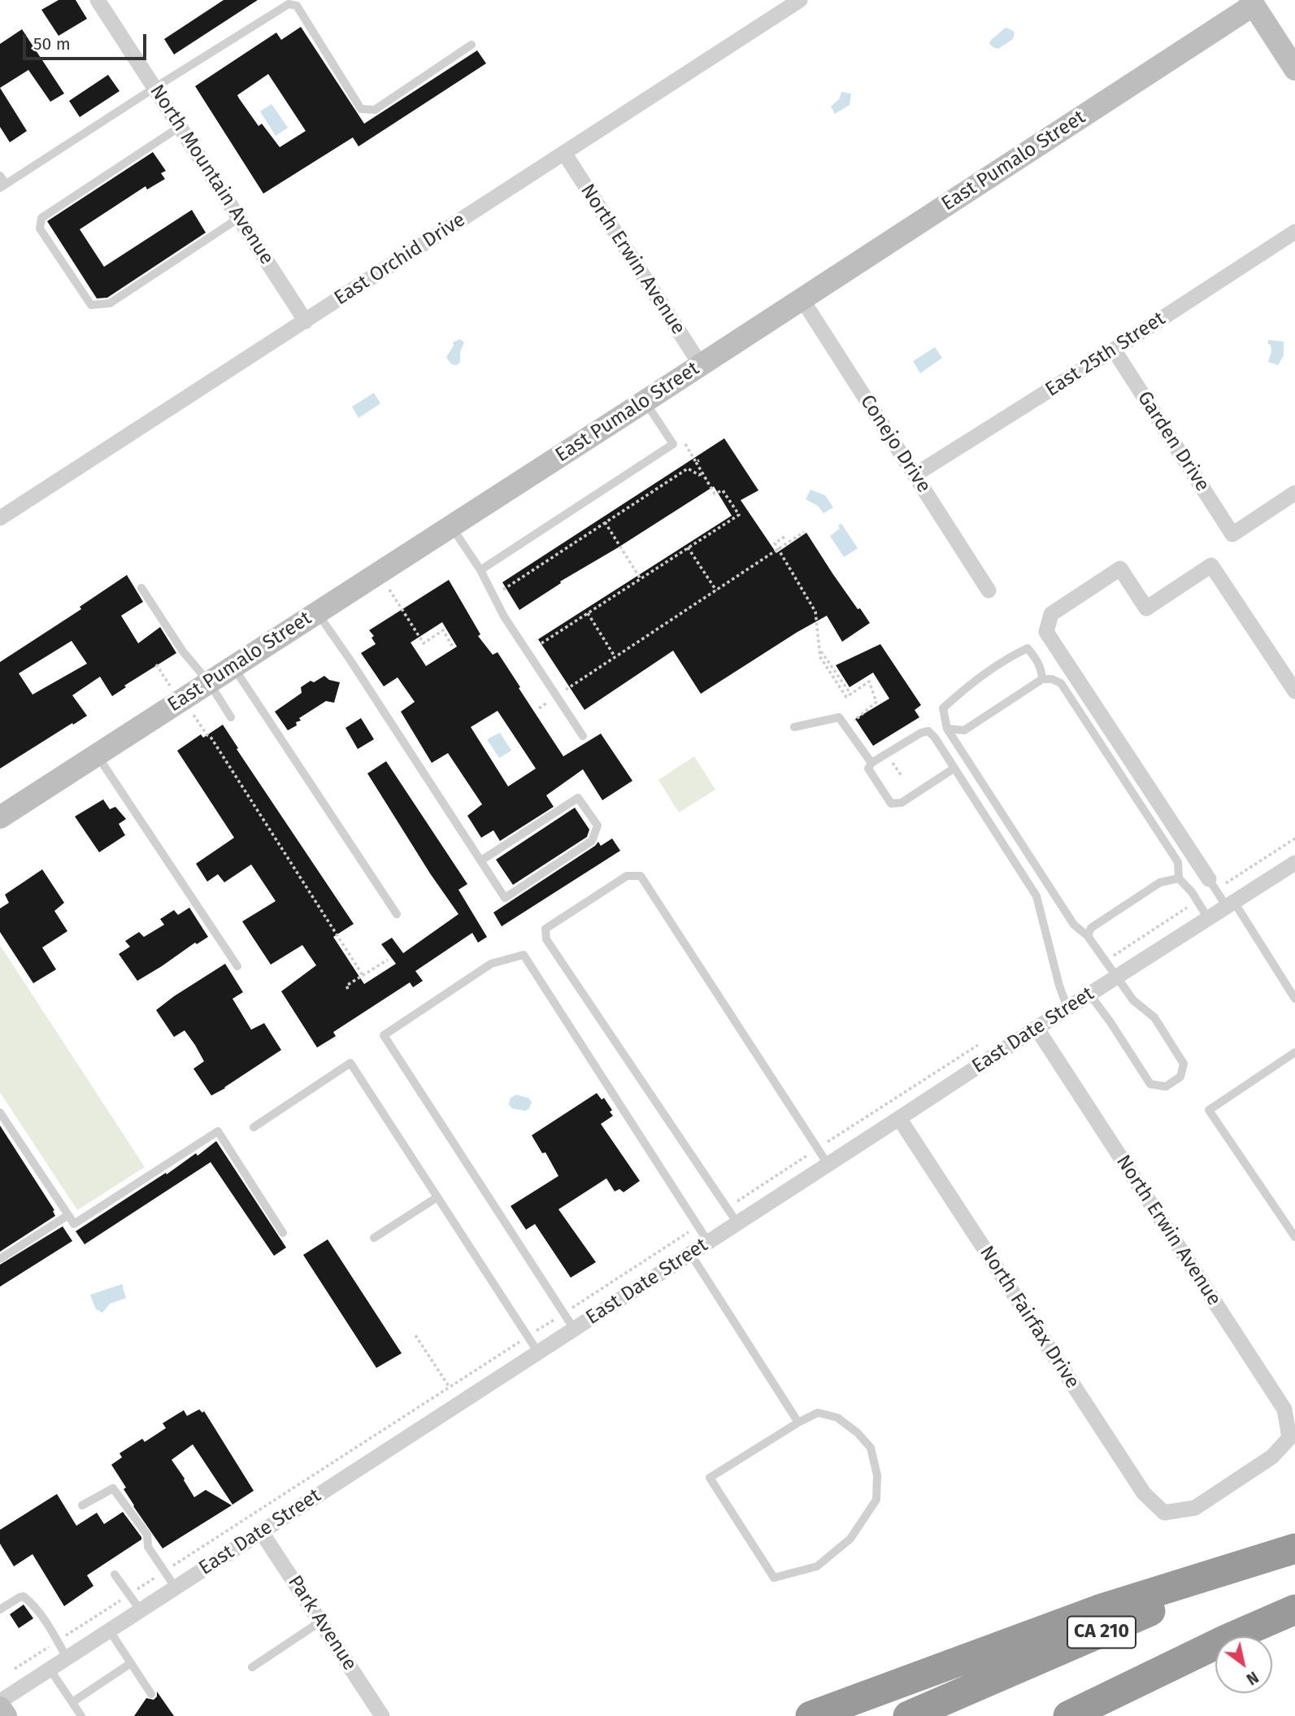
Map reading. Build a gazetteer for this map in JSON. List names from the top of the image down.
{
  "streets": {
    "highway": ["CA 210"],
    "street": [
      "East Pumalo Street",
      "North Mountain Avenue",
      "East Orchid Drive",
      "North Erwin Avenue",
      "East 25th Street",
      "Garden Drive",
      "Conejo Drive",
      "East Date Street",
      "North Fairfax Drive",
      "Park Avenue"
    ]
  },
  "crossings": [
    ["East Pumalo Street", "North Erwin Avenue"],
    ["East Pumalo Street", "Conejo Drive"],
    ["North Mountain Avenue", "East Orchid Drive"],
    ["East Orchid Drive", "North Erwin Avenue"],
    ["North Erwin Avenue", "East Date Street"],
    ["North Erwin Avenue", "North Fairfax Drive"],
    ["East 25th Street", "Garden Drive"],
    ["East 25th Street", "Conejo Drive"],
    ["East Date Street", "North Fairfax Drive"],
    ["East Date Street", "Park Avenue"]
  ],
  "scale_bar": "50 m",
  "north": "bottom right"
}
